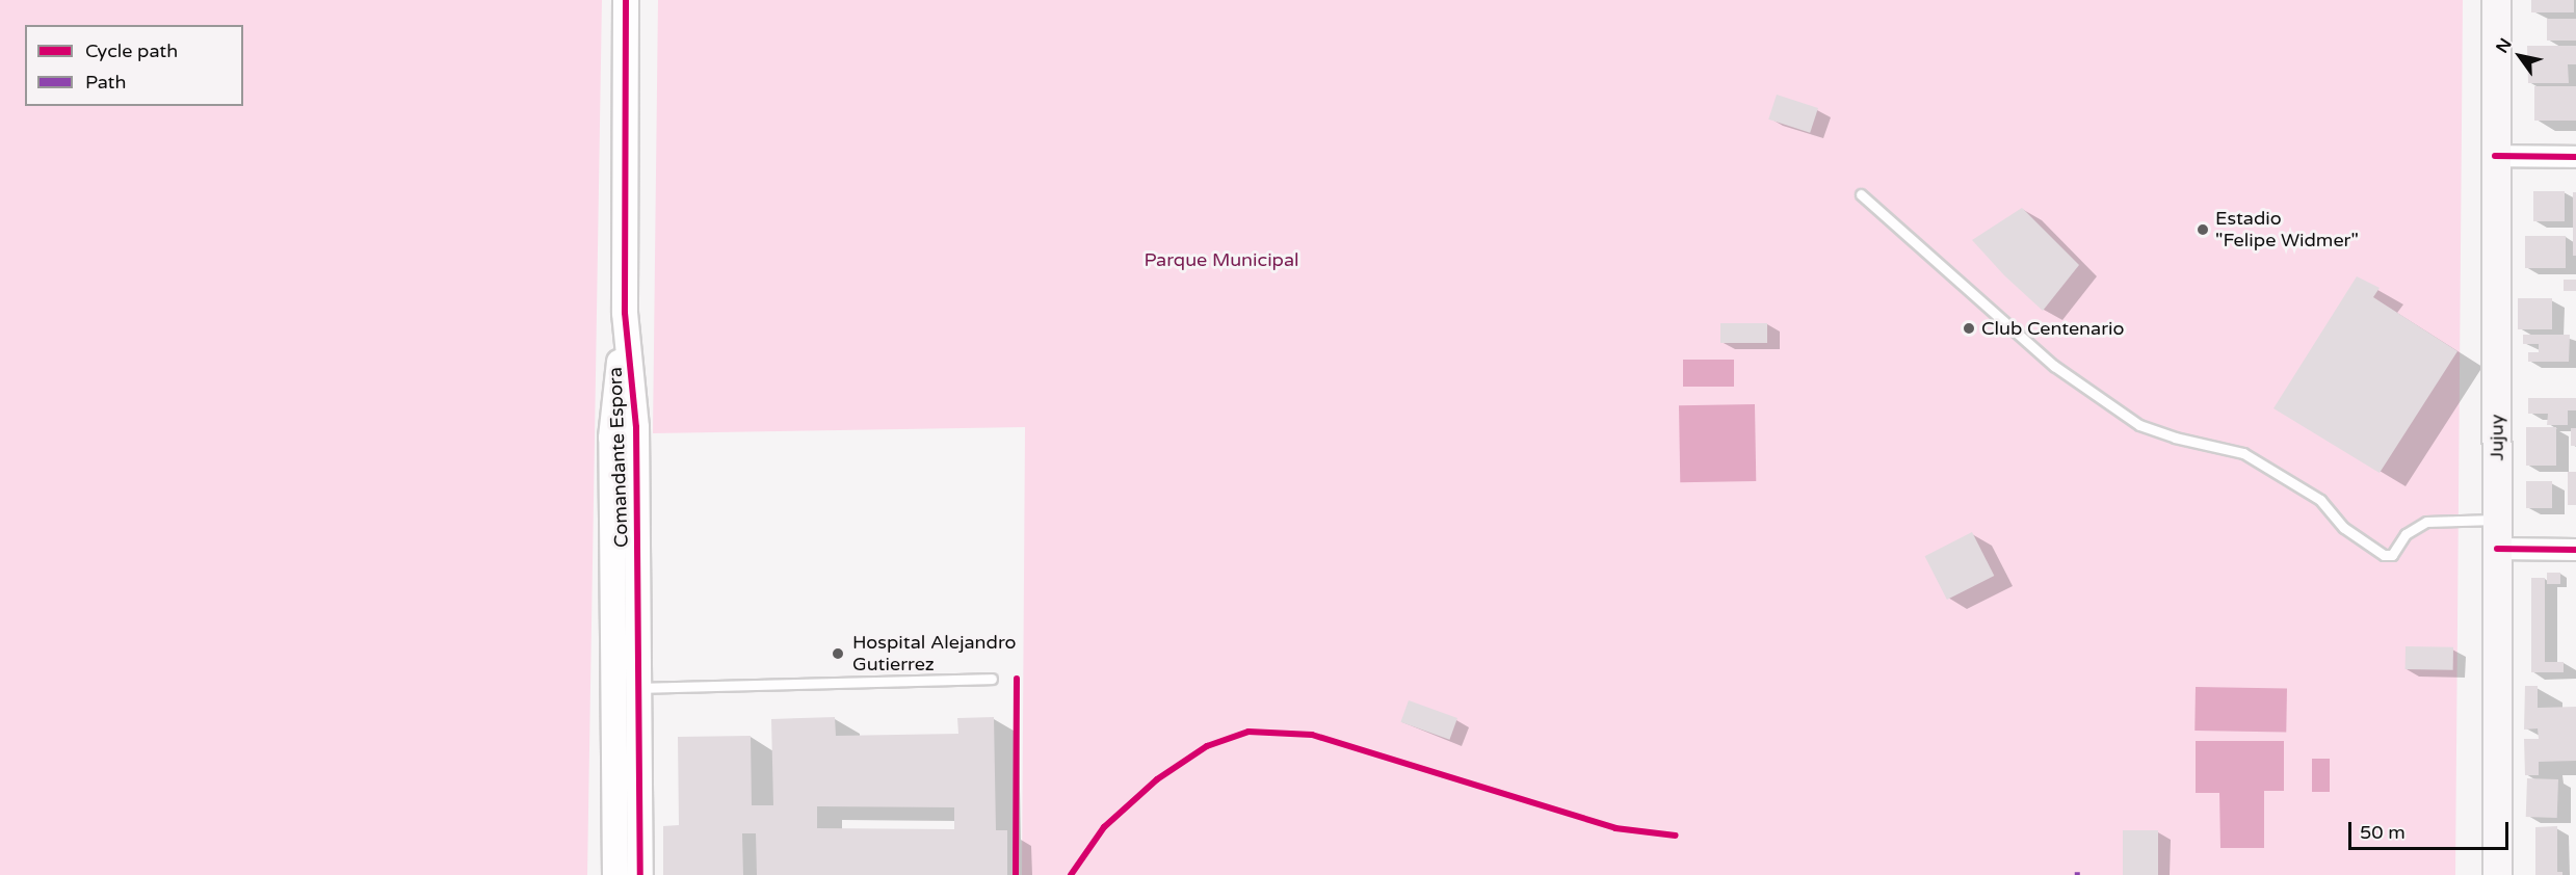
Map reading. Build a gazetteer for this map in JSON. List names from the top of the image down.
{
  "streets": {
    "main road": ["Jujuy"],
    "street": ["Comandante Espora"]
  },
  "parks": ["Parque Municipal"],
  "places": ["Estadio \"Felipe Widmer\"", "Club Centenario", "Hospital Alejandro Gutierrez"],
  "legend": ["Cycle path", "Path"],
  "scale_bar": "50 m",
  "north": "top left"
}
